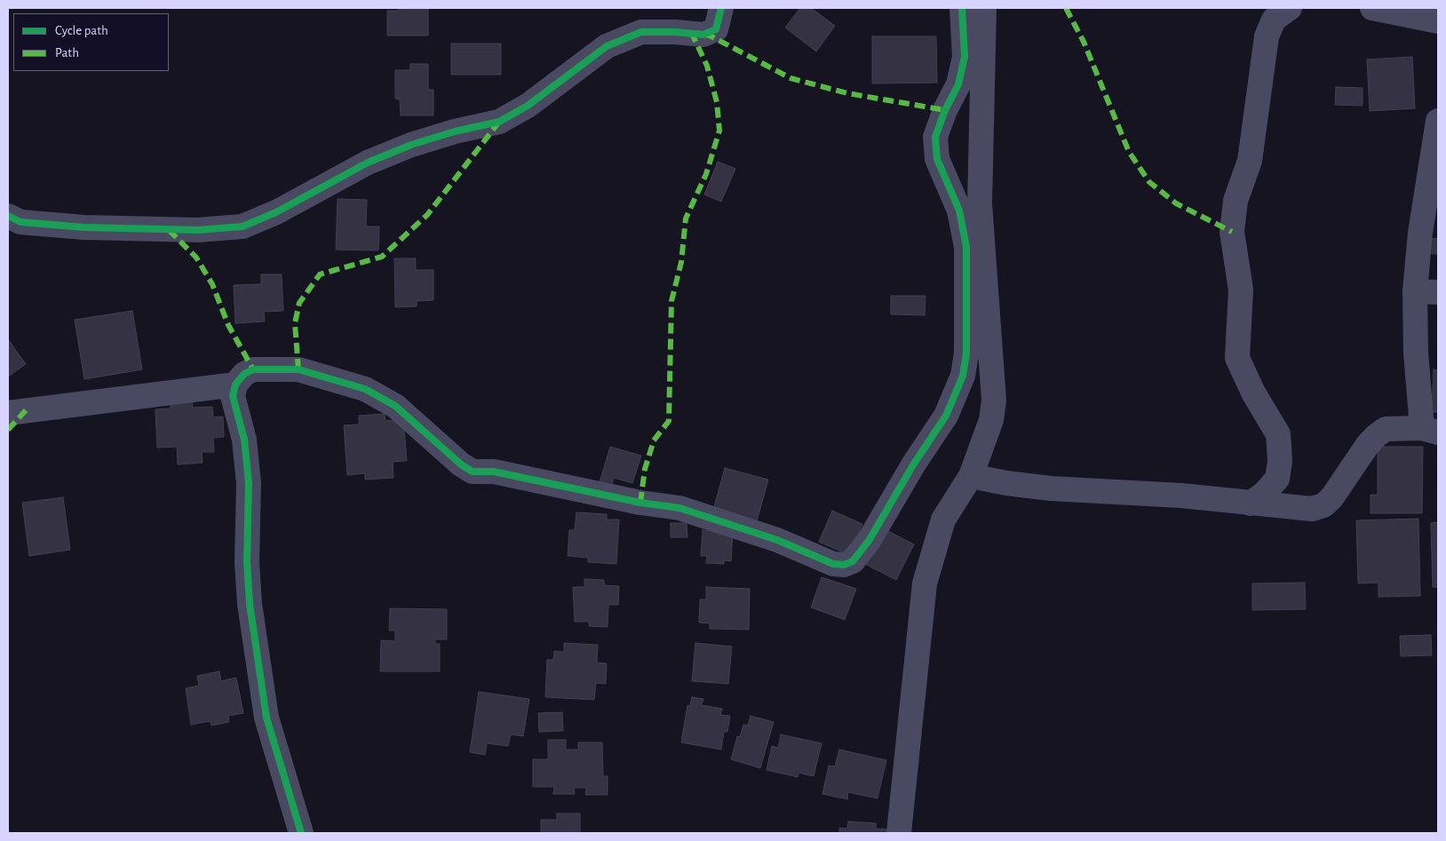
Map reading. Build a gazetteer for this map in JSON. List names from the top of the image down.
{
  "legend": ["Cycle path", "Path"]
}
